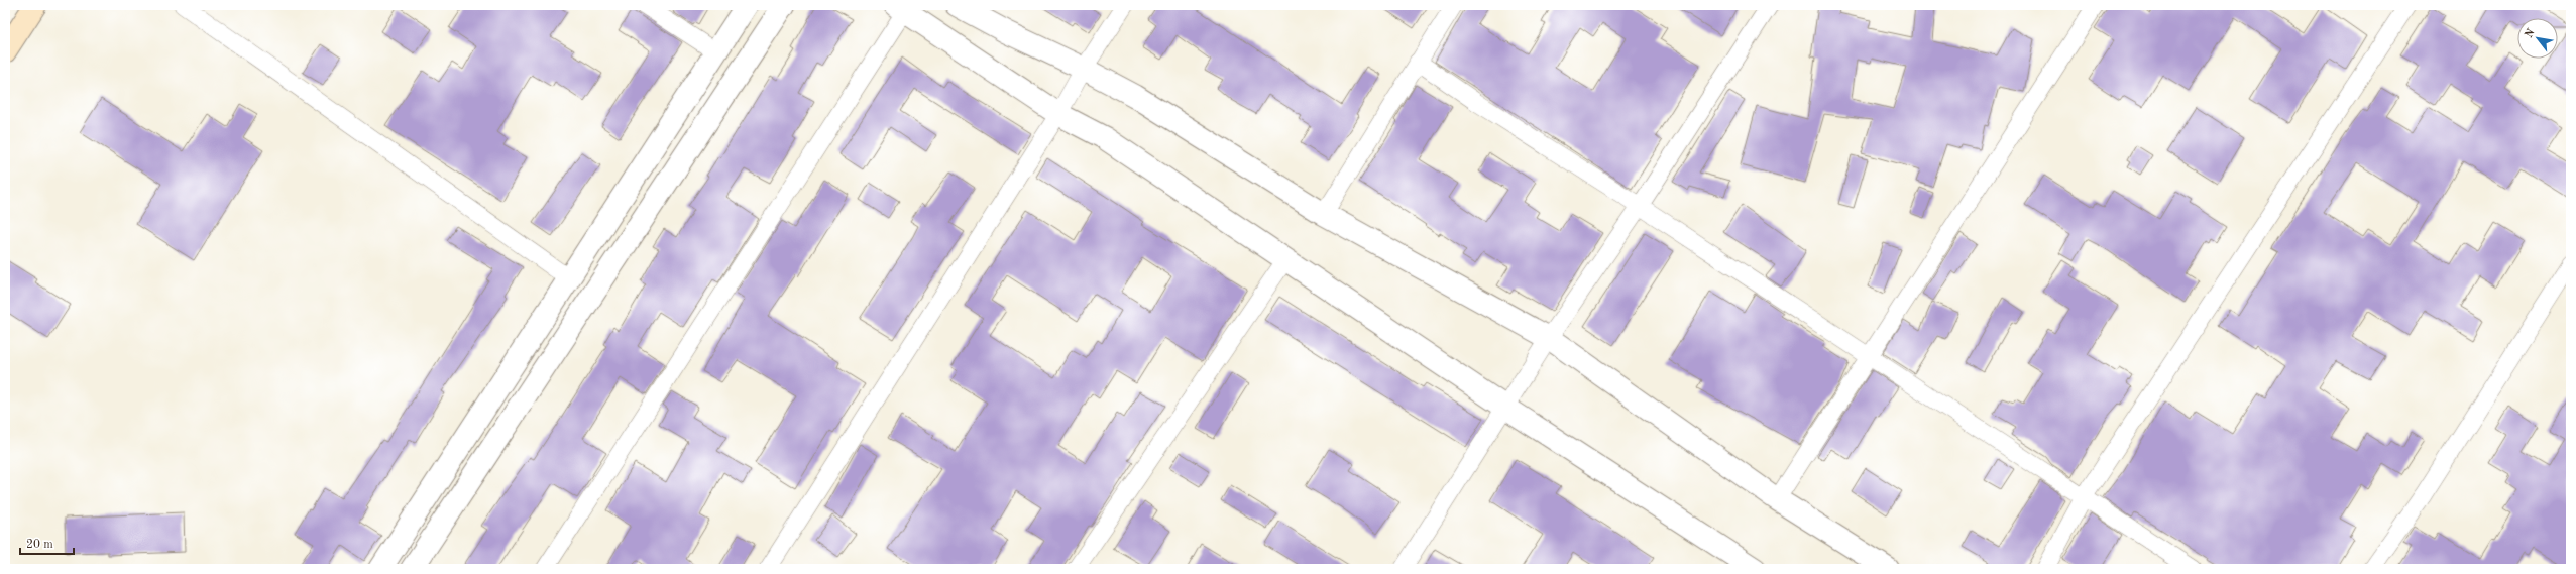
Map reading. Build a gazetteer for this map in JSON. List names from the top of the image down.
{
  "scale_bar": "20 m",
  "north": "top left"
}
